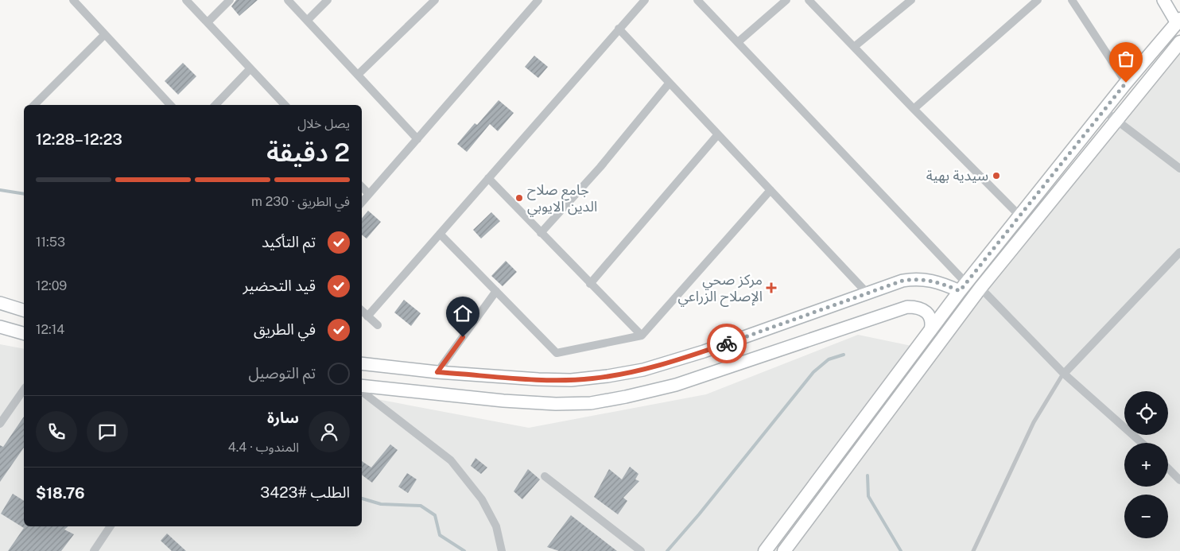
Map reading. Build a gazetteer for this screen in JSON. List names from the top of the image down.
{
  "places": {
    "other": ["سيدية بهية", "جامع صلاح الدين الايوبي"],
    "health": ["مركز صحي الإصلاح الزراعي"]
  },
  "page": {
    "heading": ["2 دقيقة", "يصل خلال", "12:23–12:28"],
    "panel": [
      "سارة",
      "المندوب · 4.4",
      "الطلب #3423",
      "$18.76"
    ],
    "bar": "في الطريق · 230 m",
    "list": [
      ["تم التأكيد", "11:53"],
      ["قيد التحضير", "12:09"],
      ["في الطريق", "12:14"],
      "تم التوصيل"
    ],
    "map_buttons": ["+", "−"]
  }
}
